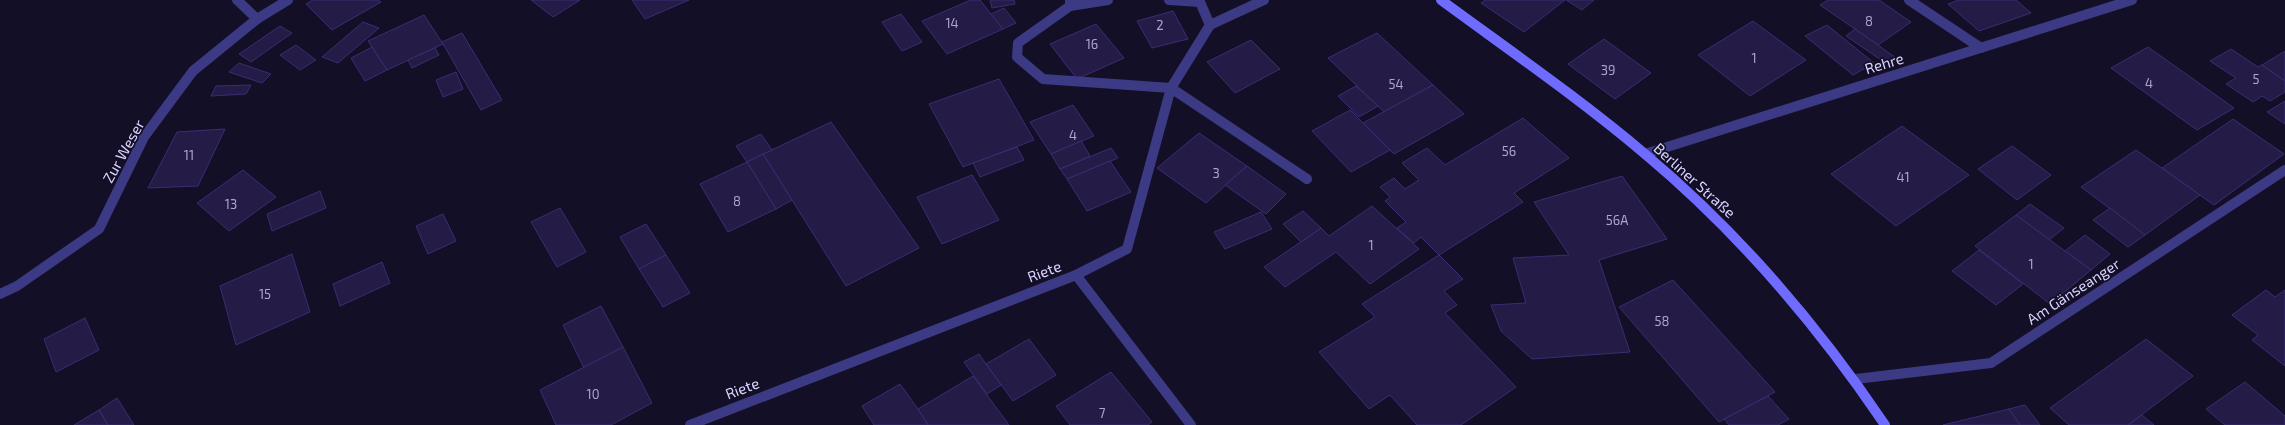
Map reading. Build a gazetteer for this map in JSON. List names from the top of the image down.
{
  "streets": {
    "main road": ["Berliner Straße"],
    "street": [
      "Rehre",
      "Zur Weser",
      "Riete",
      "Am Gänseanger"
    ]
  },
  "crossings": [
    ["Rehre", "Berliner Straße"],
    ["Berliner Straße", "Am Gänseanger"]
  ],
  "house_numbers": [
    "8",
    "14",
    "2",
    "16",
    "1",
    "39",
    "5",
    "4",
    "54",
    "4",
    "56",
    "11",
    "3",
    "41",
    "8",
    "13",
    "56A",
    "1",
    "1",
    "15",
    "58",
    "10",
    "7"
  ]
}
